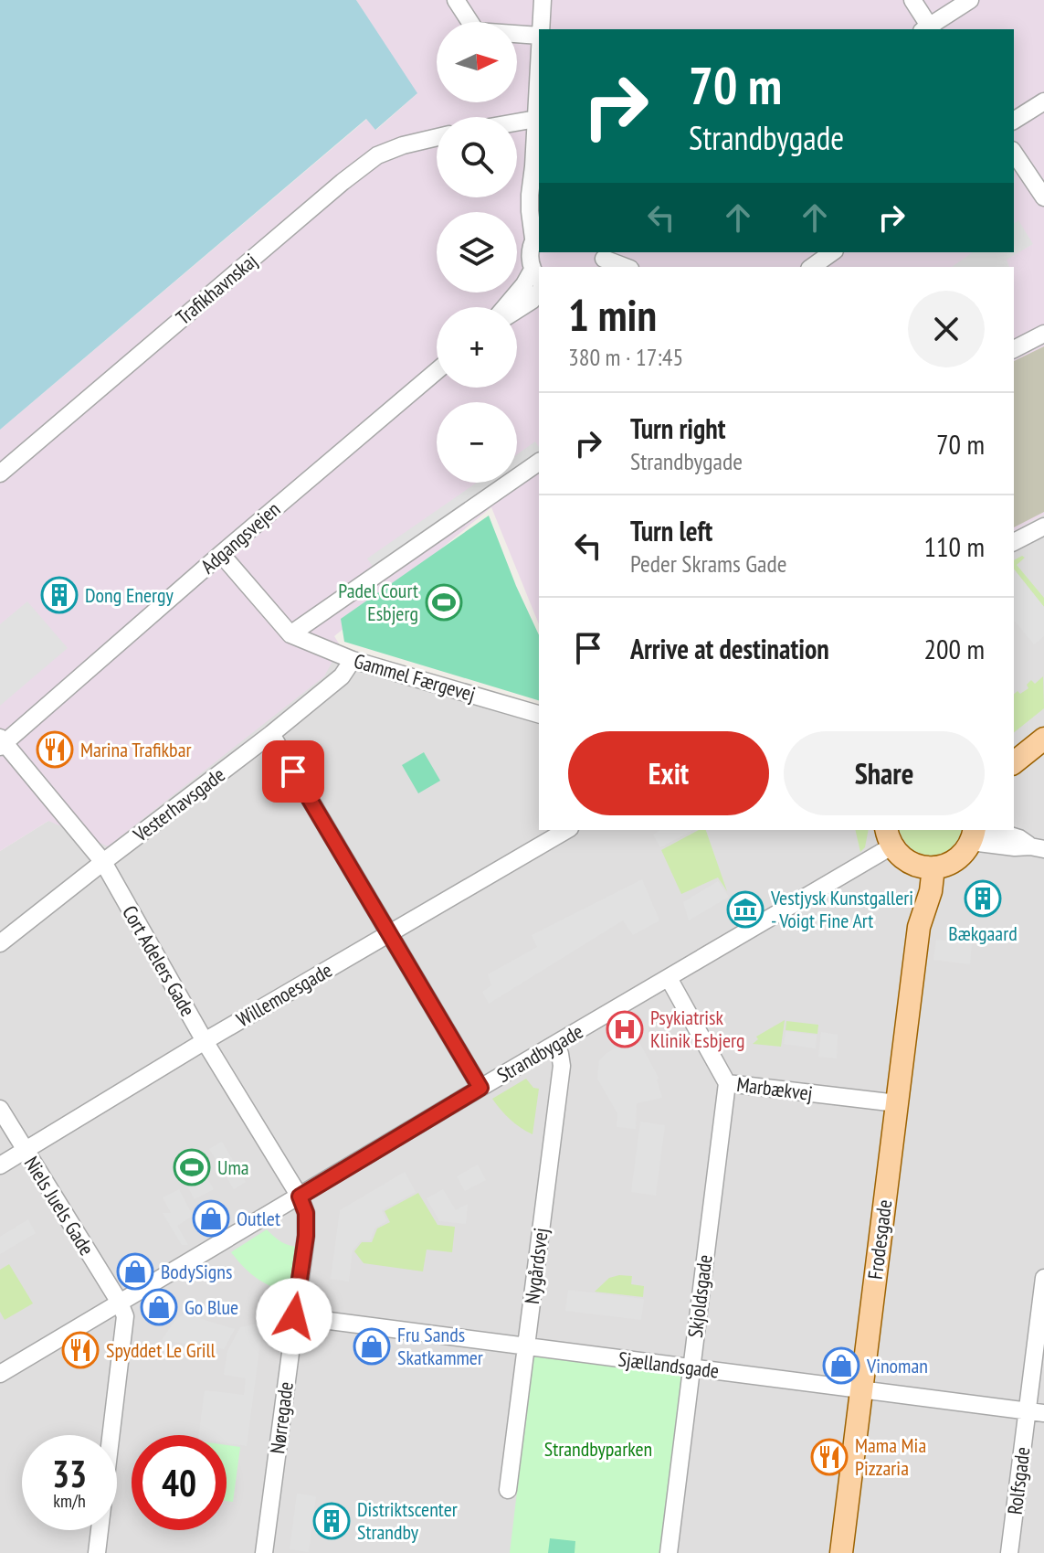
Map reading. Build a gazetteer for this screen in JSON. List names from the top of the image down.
{
  "streets": {
    "main road": ["Frodesgade"],
    "street": [
      "Trafikhavnskaj",
      "Adgangsvejen",
      "Gammel Færgevej",
      "Vesterhavsgade",
      "Cort Adelers Gade",
      "Willemoesgade",
      "Strandbygade",
      "Marbækvej",
      "Niels Juels Gade",
      "Nygårdsvej",
      "Skjoldsgade",
      "Sjællandsgade",
      "Nørregade",
      "Rolfsgade"
    ]
  },
  "crossings": [
    ["Adgangsvejen", "Cort Adelers Gade"],
    ["Gammel Færgevej", "Vesterhavsgade"],
    ["Vesterhavsgade", "Cort Adelers Gade"],
    ["Cort Adelers Gade", "Willemoesgade"],
    ["Cort Adelers Gade", "Strandbygade"],
    ["Cort Adelers Gade", "Nørregade"],
    ["Willemoesgade", "Niels Juels Gade"],
    ["Strandbygade", "Marbækvej"],
    ["Strandbygade", "Niels Juels Gade"],
    ["Strandbygade", "Nygårdsvej"],
    ["Strandbygade", "Nørregade"],
    ["Marbækvej", "Frodesgade"],
    ["Marbækvej", "Skjoldsgade"],
    ["Frodesgade", "Sjællandsgade"],
    ["Nygårdsvej", "Sjællandsgade"],
    ["Skjoldsgade", "Sjællandsgade"],
    ["Sjællandsgade", "Nørregade"],
    ["Sjællandsgade", "Rolfsgade"]
  ],
  "parks": ["Strandbyparken"],
  "places": {
    "building": ["Dong Energy", "Bækgaard", "Distriktscenter Strandby"],
    "sports": ["Padel Court Esbjerg", "Uma"],
    "restaurant": ["Marina Trafikbar", "Spyddet Le Grill", "Mama Mia Pizzaria"],
    "museum": ["Vestjysk Kunstgalleri - Voigt Fine Art"],
    "hospital": ["Psykiatrisk Klinik Esbjerg"],
    "shop": [
      "Outlet",
      "BodySigns",
      "Go Blue",
      "Fru Sands Skatkammer",
      "Vinoman"
    ]
  },
  "north": "right",
  "page": {
    "map_buttons": ["+", "−"],
    "turn": ["70 m", "Strandbygade"],
    "heading": ["1 min", "380 m · 17:45"],
    "list": [
      {
        "name": "Turn right",
        "note": "Strandbygade",
        "value": "70 m"
      },
      {
        "name": "Turn left",
        "note": "Peder Skrams Gade",
        "value": "110 m"
      },
      {
        "name": "Arrive at destination",
        "value": "200 m"
      }
    ],
    "buttons": ["Exit", "Share"],
    "speed": "33 km/h",
    "limit": "40"
  }
}
